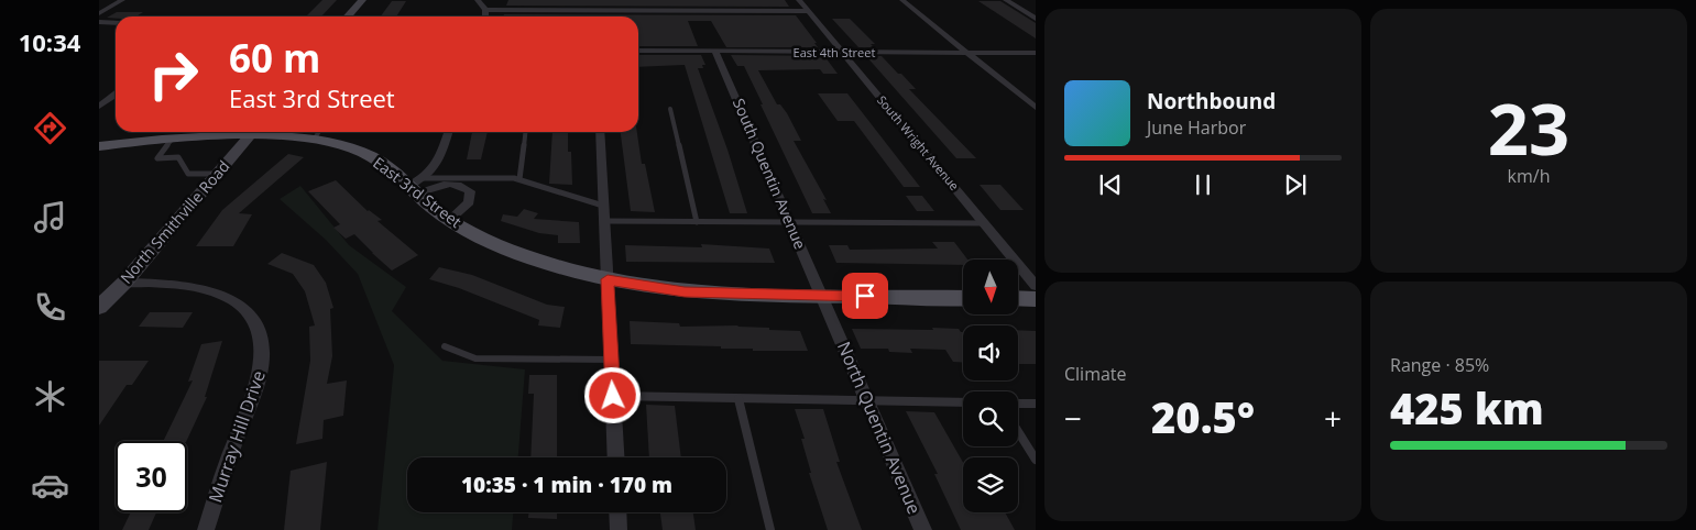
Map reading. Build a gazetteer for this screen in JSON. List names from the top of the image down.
{
  "streets": {
    "main road": ["East 3rd Street", "North Smithville Road"],
    "street": [
      "East 4th Street",
      "South Wright Avenue",
      "South Quentin Avenue",
      "North Quentin Avenue",
      "Murray Hill Drive"
    ]
  },
  "crossings": [
    ["East 4th Street", "South Wright Avenue"],
    ["East 4th Street", "South Quentin Avenue"],
    ["South Quentin Avenue", "East 3rd Street"],
    ["South Quentin Avenue", "North Quentin Avenue"],
    ["East 3rd Street", "North Quentin Avenue"],
    ["North Smithville Road", "Murray Hill Drive"]
  ],
  "north": "bottom",
  "page": {
    "tabs": "10:34",
    "tile": [
      ["23", "km/h"],
      "Climate",
      ["Range · 85%", "425 km"]
    ],
    "turn": ["60 m", "East 3rd Street"],
    "song": ["Northbound", "June Harbor"],
    "heat": ["−", "20.5°", "+"],
    "limit": "30",
    "trip": "10:35 · 1 min · 170 m"
  }
}
